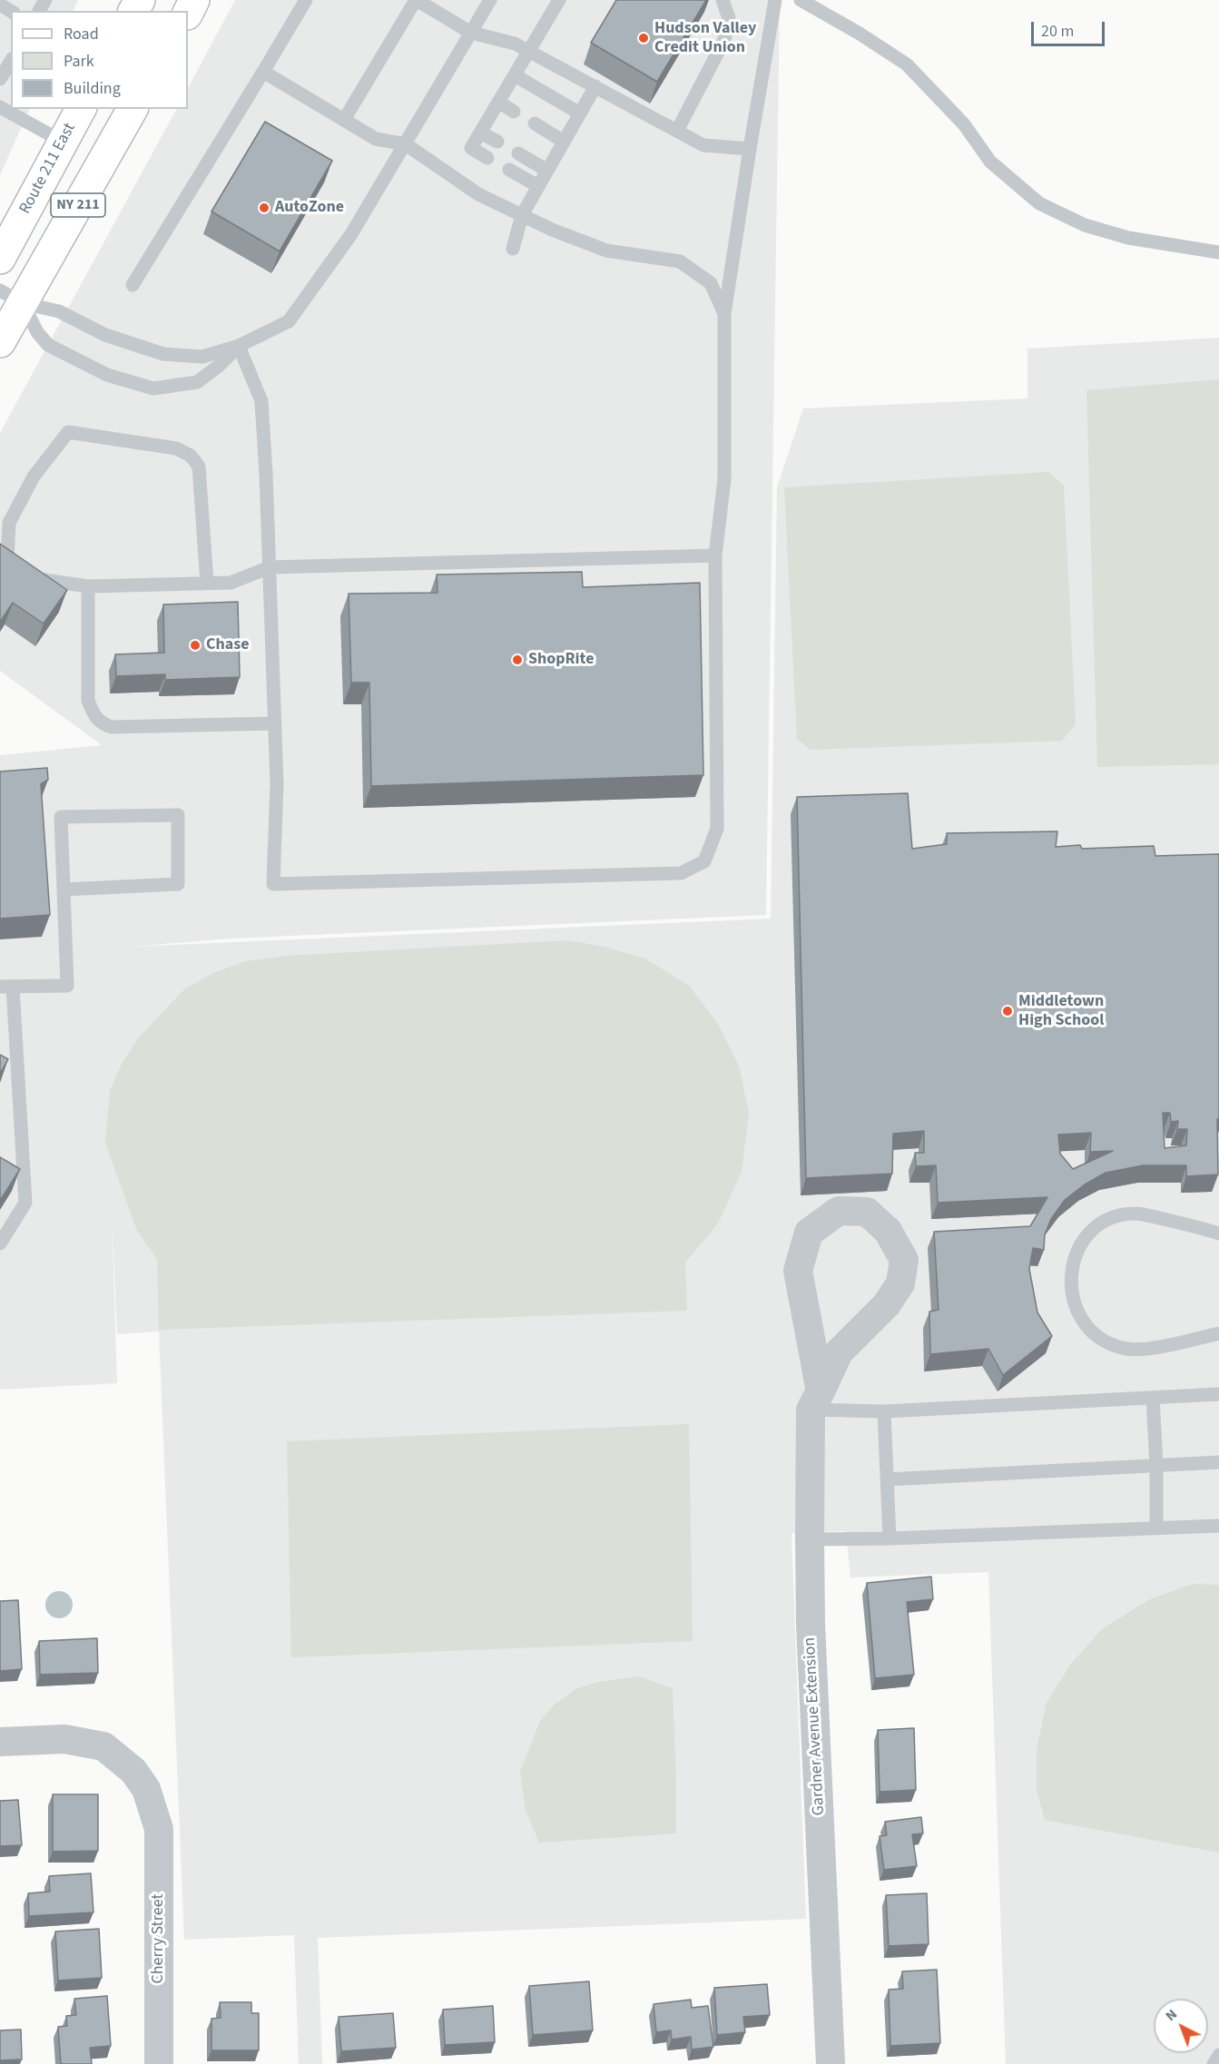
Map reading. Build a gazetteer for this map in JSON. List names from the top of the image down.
{
  "streets": {
    "main road": ["Route 211 East", "NY 211"],
    "street": ["Gardner Avenue Extension", "Cherry Street"]
  },
  "places": [
    "Hudson Valley Credit Union",
    "AutoZone",
    "Chase",
    "ShopRite",
    "Middletown High School"
  ],
  "legend": ["Road", "Park", "Building"],
  "scale_bar": "20 m",
  "north": "top left"
}
